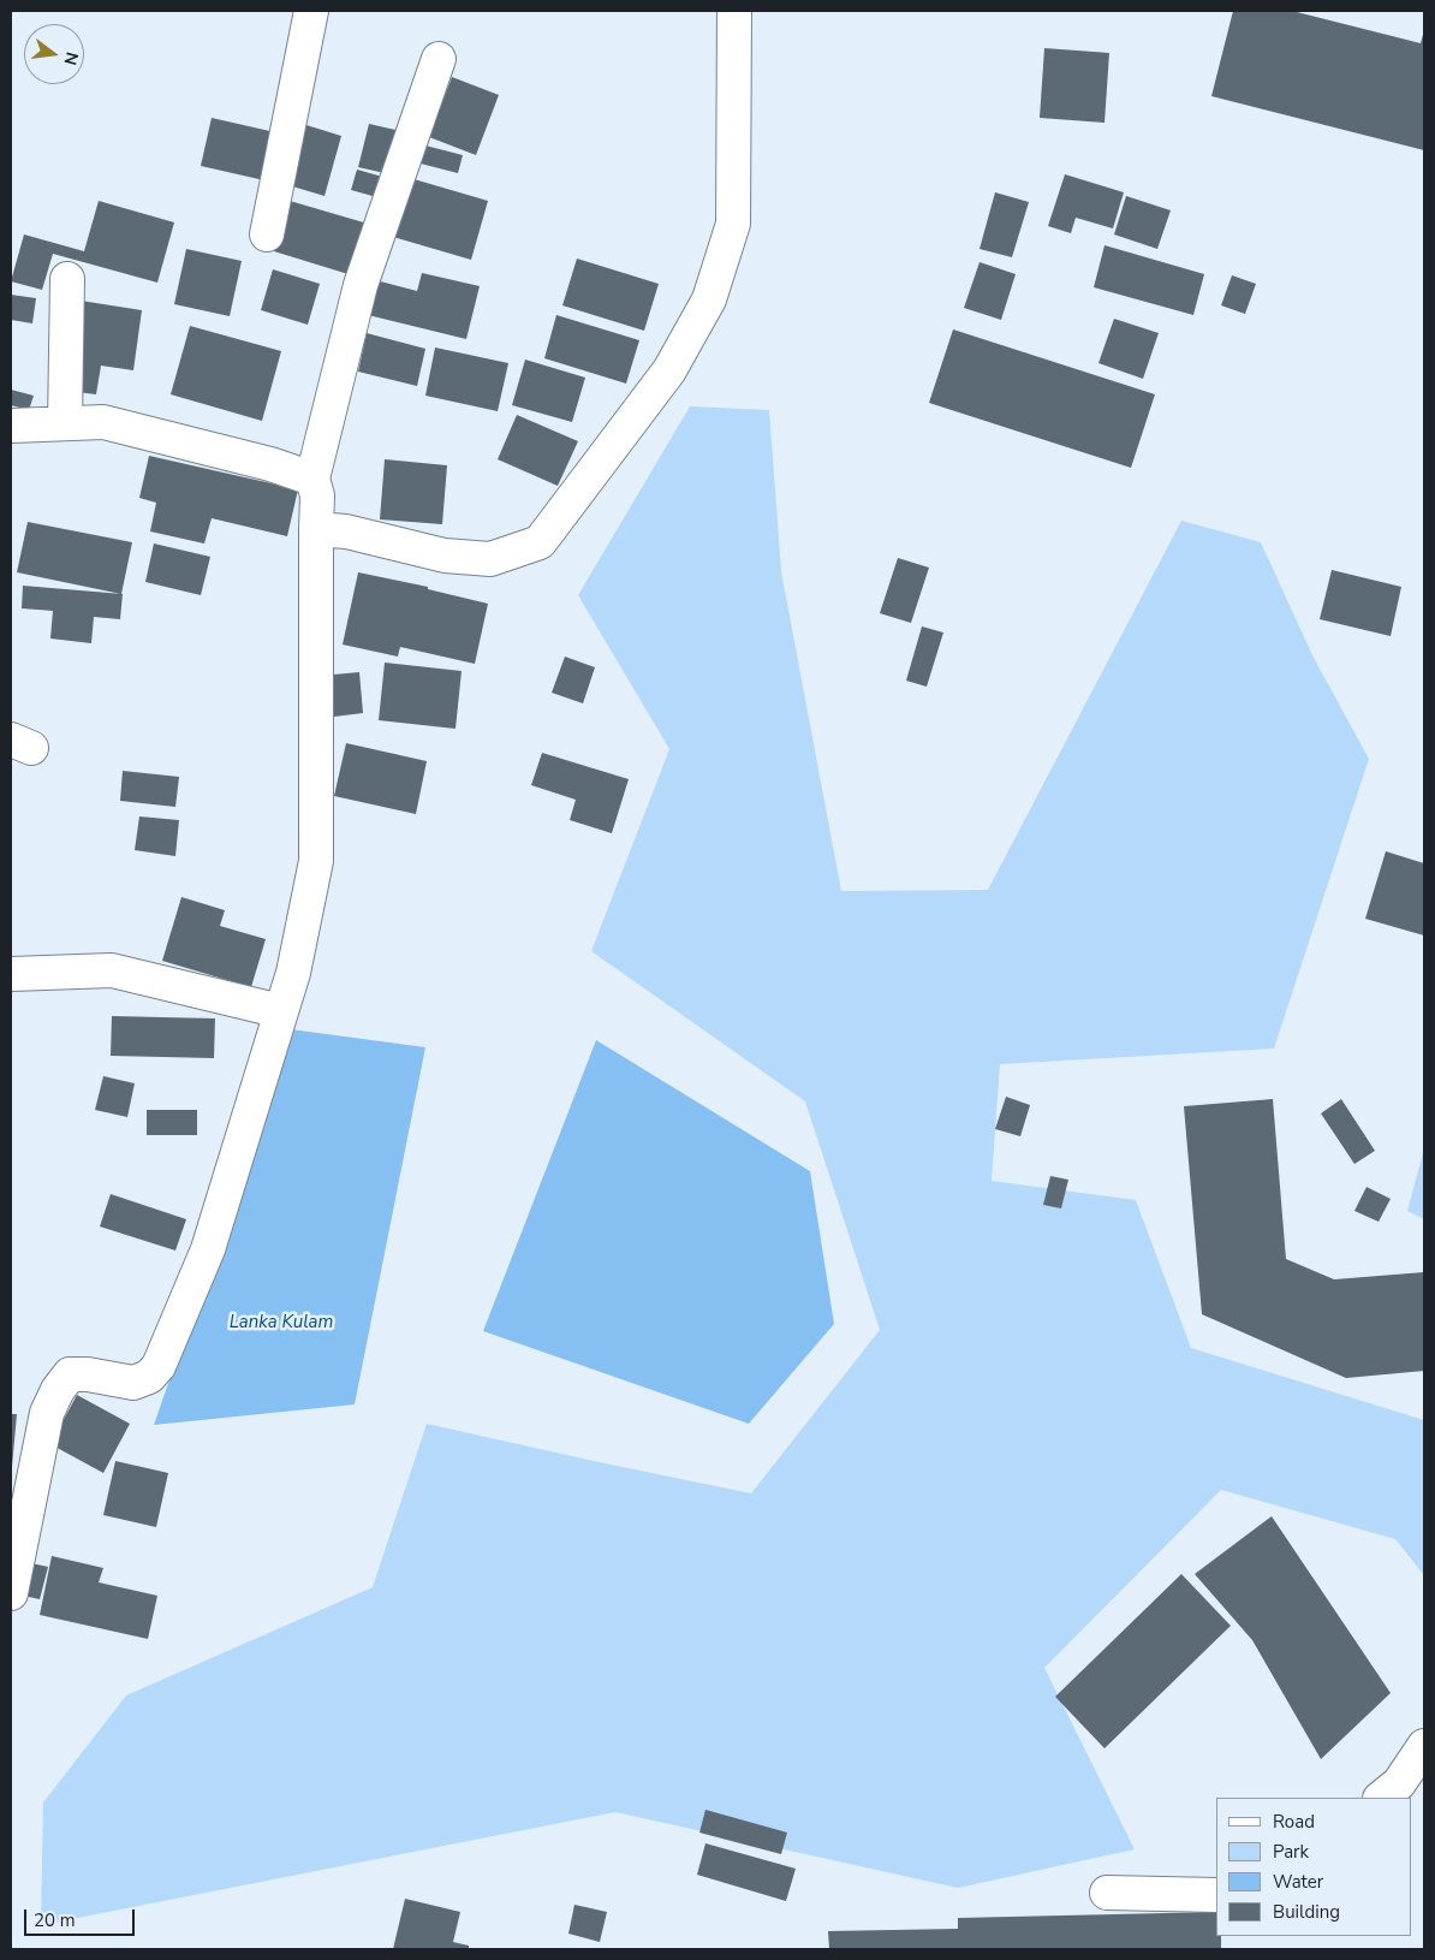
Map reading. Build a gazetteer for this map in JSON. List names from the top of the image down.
{
  "water": ["Lanka Kulam"],
  "legend": [
    "Road",
    "Park",
    "Water",
    "Building"
  ],
  "scale_bar": "20 m",
  "north": "right"
}
